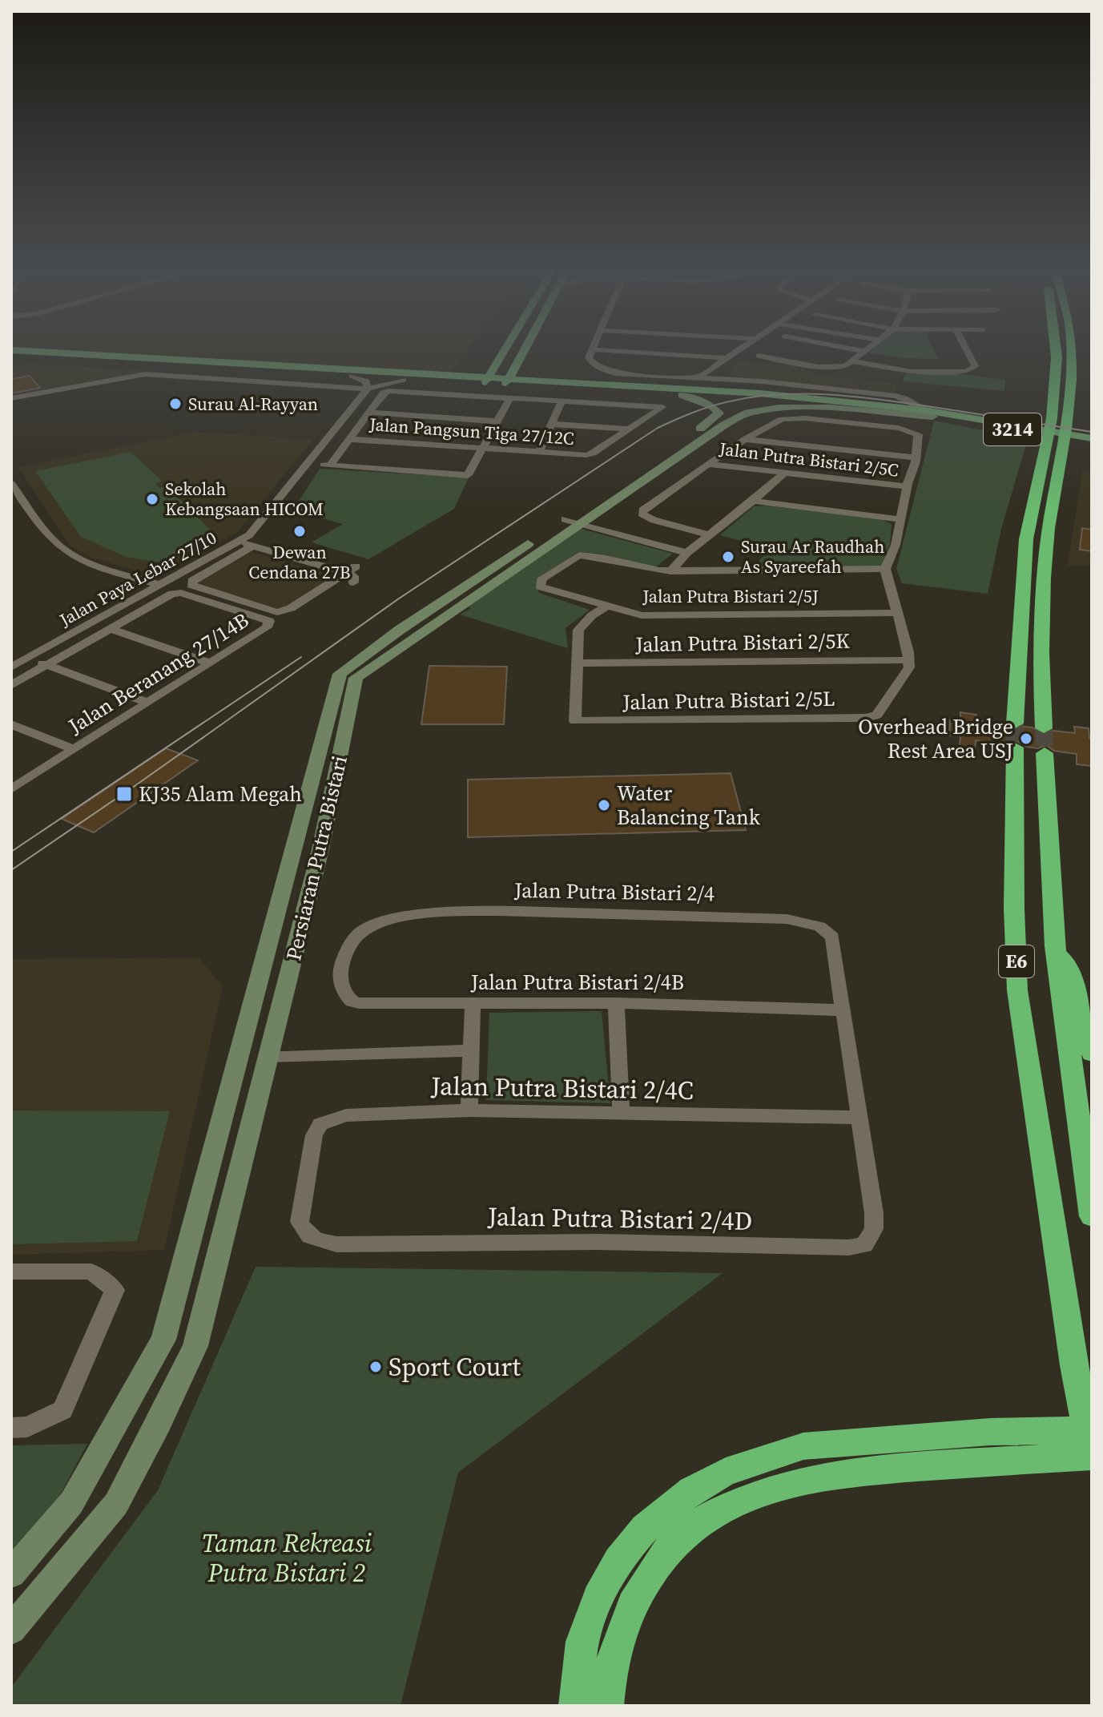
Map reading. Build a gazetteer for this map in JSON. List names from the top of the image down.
{
  "streets": {
    "highway": ["E6"],
    "main road": ["3214", "Persiaran Putra Bistari"],
    "street": [
      "Jalan Pangsun Tiga 27/12C",
      "Jalan Putra Bistari 2/5C",
      "Jalan Paya Lebar 27/10",
      "Jalan Putra Bistari 2/5J",
      "Jalan Putra Bistari 2/5K",
      "Jalan Beranang 27/14B",
      "Jalan Putra Bistari 2/5L",
      "Jalan Putra Bistari 2/4",
      "Jalan Putra Bistari 2/4B",
      "Jalan Putra Bistari 2/4C",
      "Jalan Putra Bistari 2/4D"
    ]
  },
  "crossings": [
    ["3214", "Persiaran Putra Bistari"],
    ["Jalan Putra Bistari 2/5K", "Jalan Putra Bistari 2/5L"],
    ["Jalan Putra Bistari 2/4", "Jalan Putra Bistari 2/4B"],
    ["Jalan Putra Bistari 2/4", "Jalan Putra Bistari 2/4C"],
    ["Jalan Putra Bistari 2/4", "Jalan Putra Bistari 2/4D"],
    ["Jalan Putra Bistari 2/4C", "Jalan Putra Bistari 2/4D"]
  ],
  "parks": ["Taman Rekreasi Putra Bistari 2"],
  "places": {
    "other": [
      "Surau Al-Rayyan",
      "Sekolah Kebangsaan HICOM",
      "Dewan Cendana 27B",
      "Surau Ar Raudhah As Syareefah",
      "Overhead Bridge Rest Area USJ",
      "Water Balancing Tank",
      "Sport Court"
    ],
    "transit": ["KJ35 Alam Megah"]
  }
}
